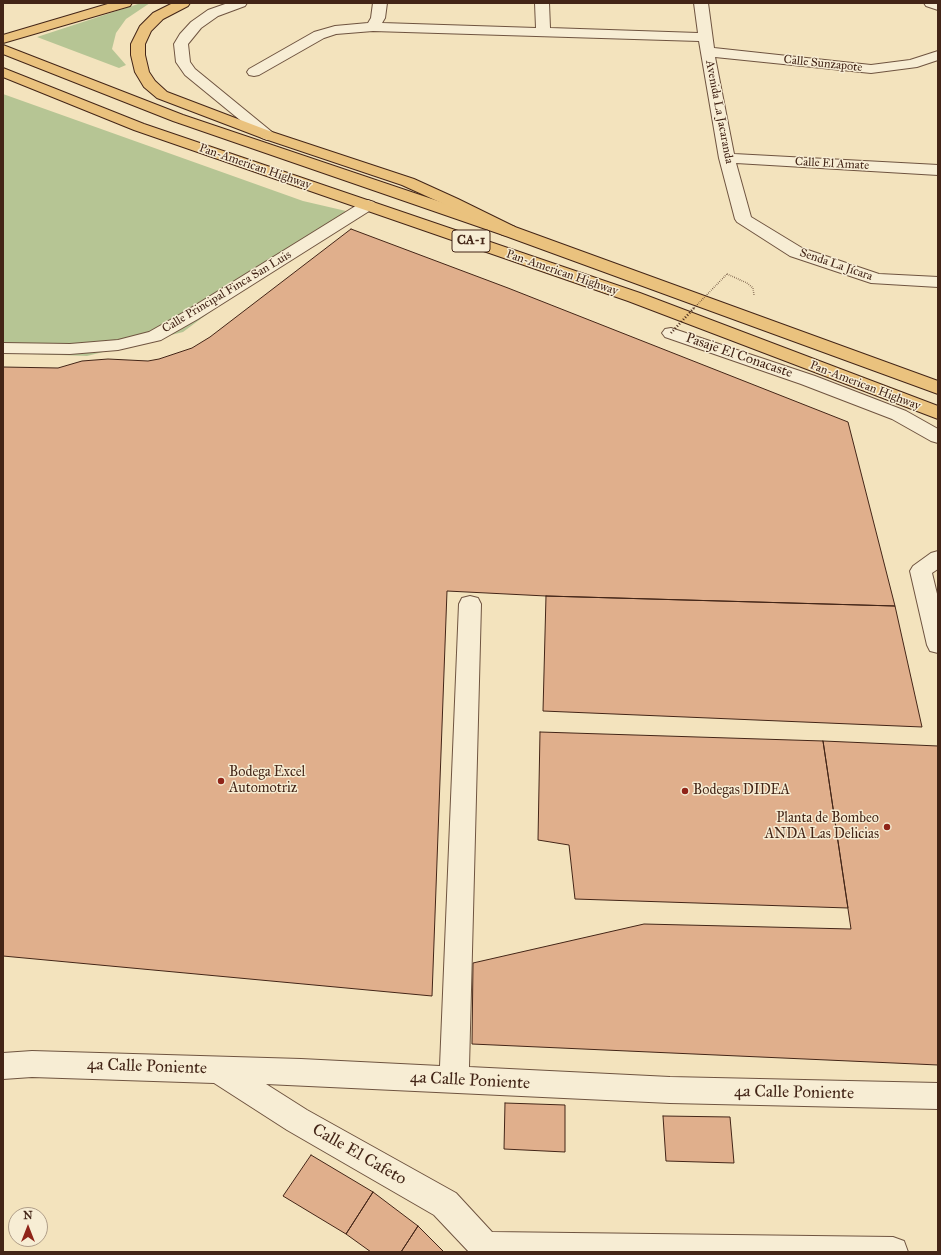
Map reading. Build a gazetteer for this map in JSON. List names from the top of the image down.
{
  "streets": {
    "main road": ["Pan-American Highway", "CA-1"],
    "street": [
      "Calle Sunzapote",
      "Avenida La Jacaranda",
      "Calle El Amate",
      "Senda La Jícara",
      "Calle Principal Finca San Luis",
      "Pasaje El Conacaste",
      "4a Calle Poniente",
      "Calle El Cafeto"
    ]
  },
  "crossings": [
    ["Calle Sunzapote", "Avenida La Jacaranda"],
    ["Avenida La Jacaranda", "Calle El Amate"],
    ["Avenida La Jacaranda", "Senda La Jícara"],
    ["Pan-American Highway", "Calle Principal Finca San Luis"],
    ["4a Calle Poniente", "Calle El Cafeto"]
  ],
  "places": ["Bodega Excel Automotriz", "Bodegas DIDEA", "Planta de Bombeo ANDA Las Delicias"],
  "north": "top"
}
